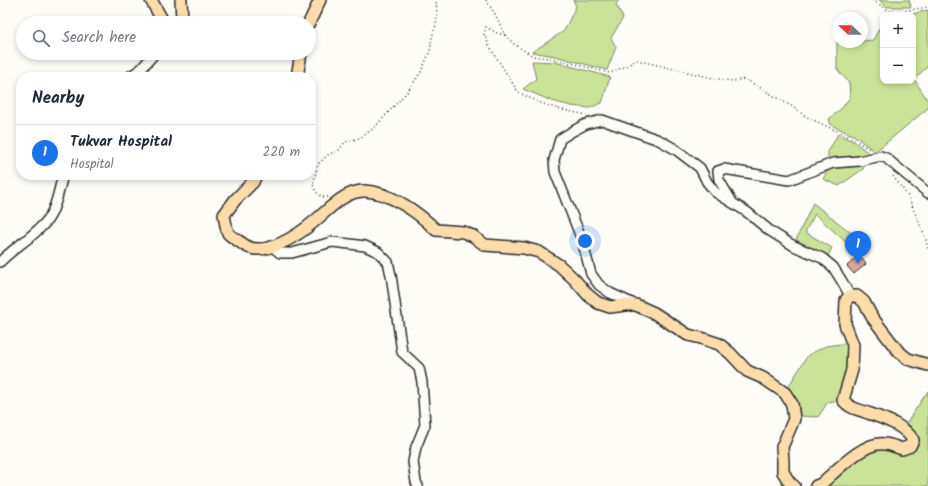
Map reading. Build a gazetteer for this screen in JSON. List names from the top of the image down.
{
  "north": "left",
  "page": {
    "map_buttons": ["+", "−"],
    "search": "Search here",
    "heading": "Nearby",
    "list": [
      {
        "mark": "1",
        "name": "Tukvar Hospital",
        "note": "Hospital",
        "value": "220 m"
      }
    ],
    "pins": "1"
  }
}
